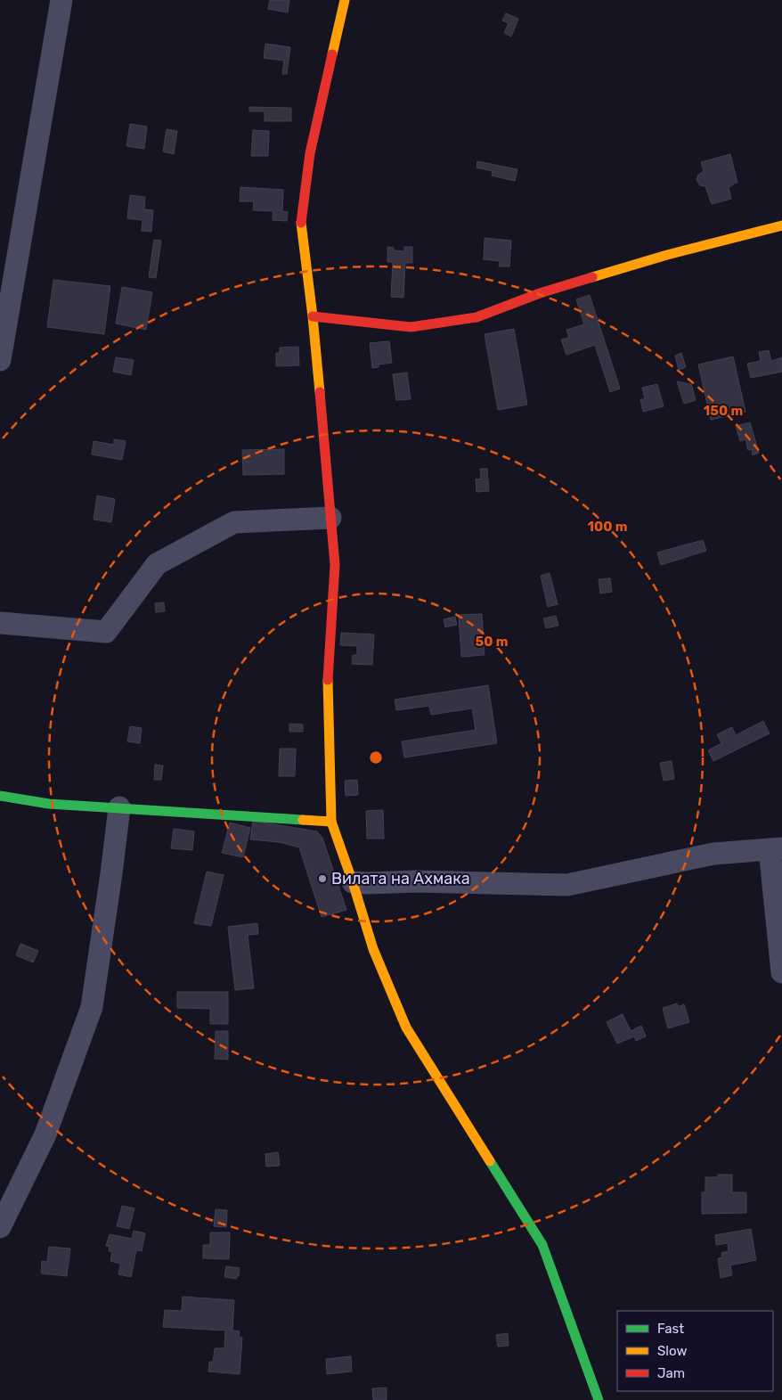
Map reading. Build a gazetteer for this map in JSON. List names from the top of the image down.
{
  "places": ["Вилата на Ахмака"],
  "legend": ["Fast", "Slow", "Jam"],
  "rings": ["150 m", "100 m", "50 m"]
}
